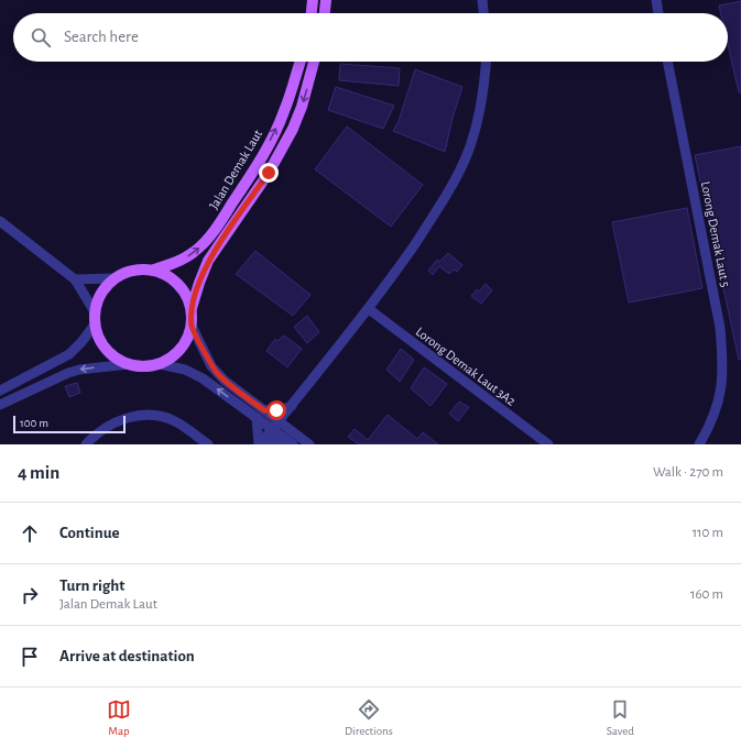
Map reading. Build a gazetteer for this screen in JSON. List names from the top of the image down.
{
  "streets": {
    "main road": ["Jalan Demak Laut"],
    "street": ["Lorong Demak Laut 5", "Lorong Demak Laut 3A2"]
  },
  "scale_bar": "100 m",
  "page": {
    "search": "Search here",
    "scale": "100 m",
    "heading": ["4 min", "Walk · 270 m"],
    "list": [
      ["Continue", "110 m"],
      ["Turn right", "Jalan Demak Laut", "160 m"],
      "Arrive at destination"
    ],
    "nav": ["Map", "Directions", "Saved"]
  }
}
